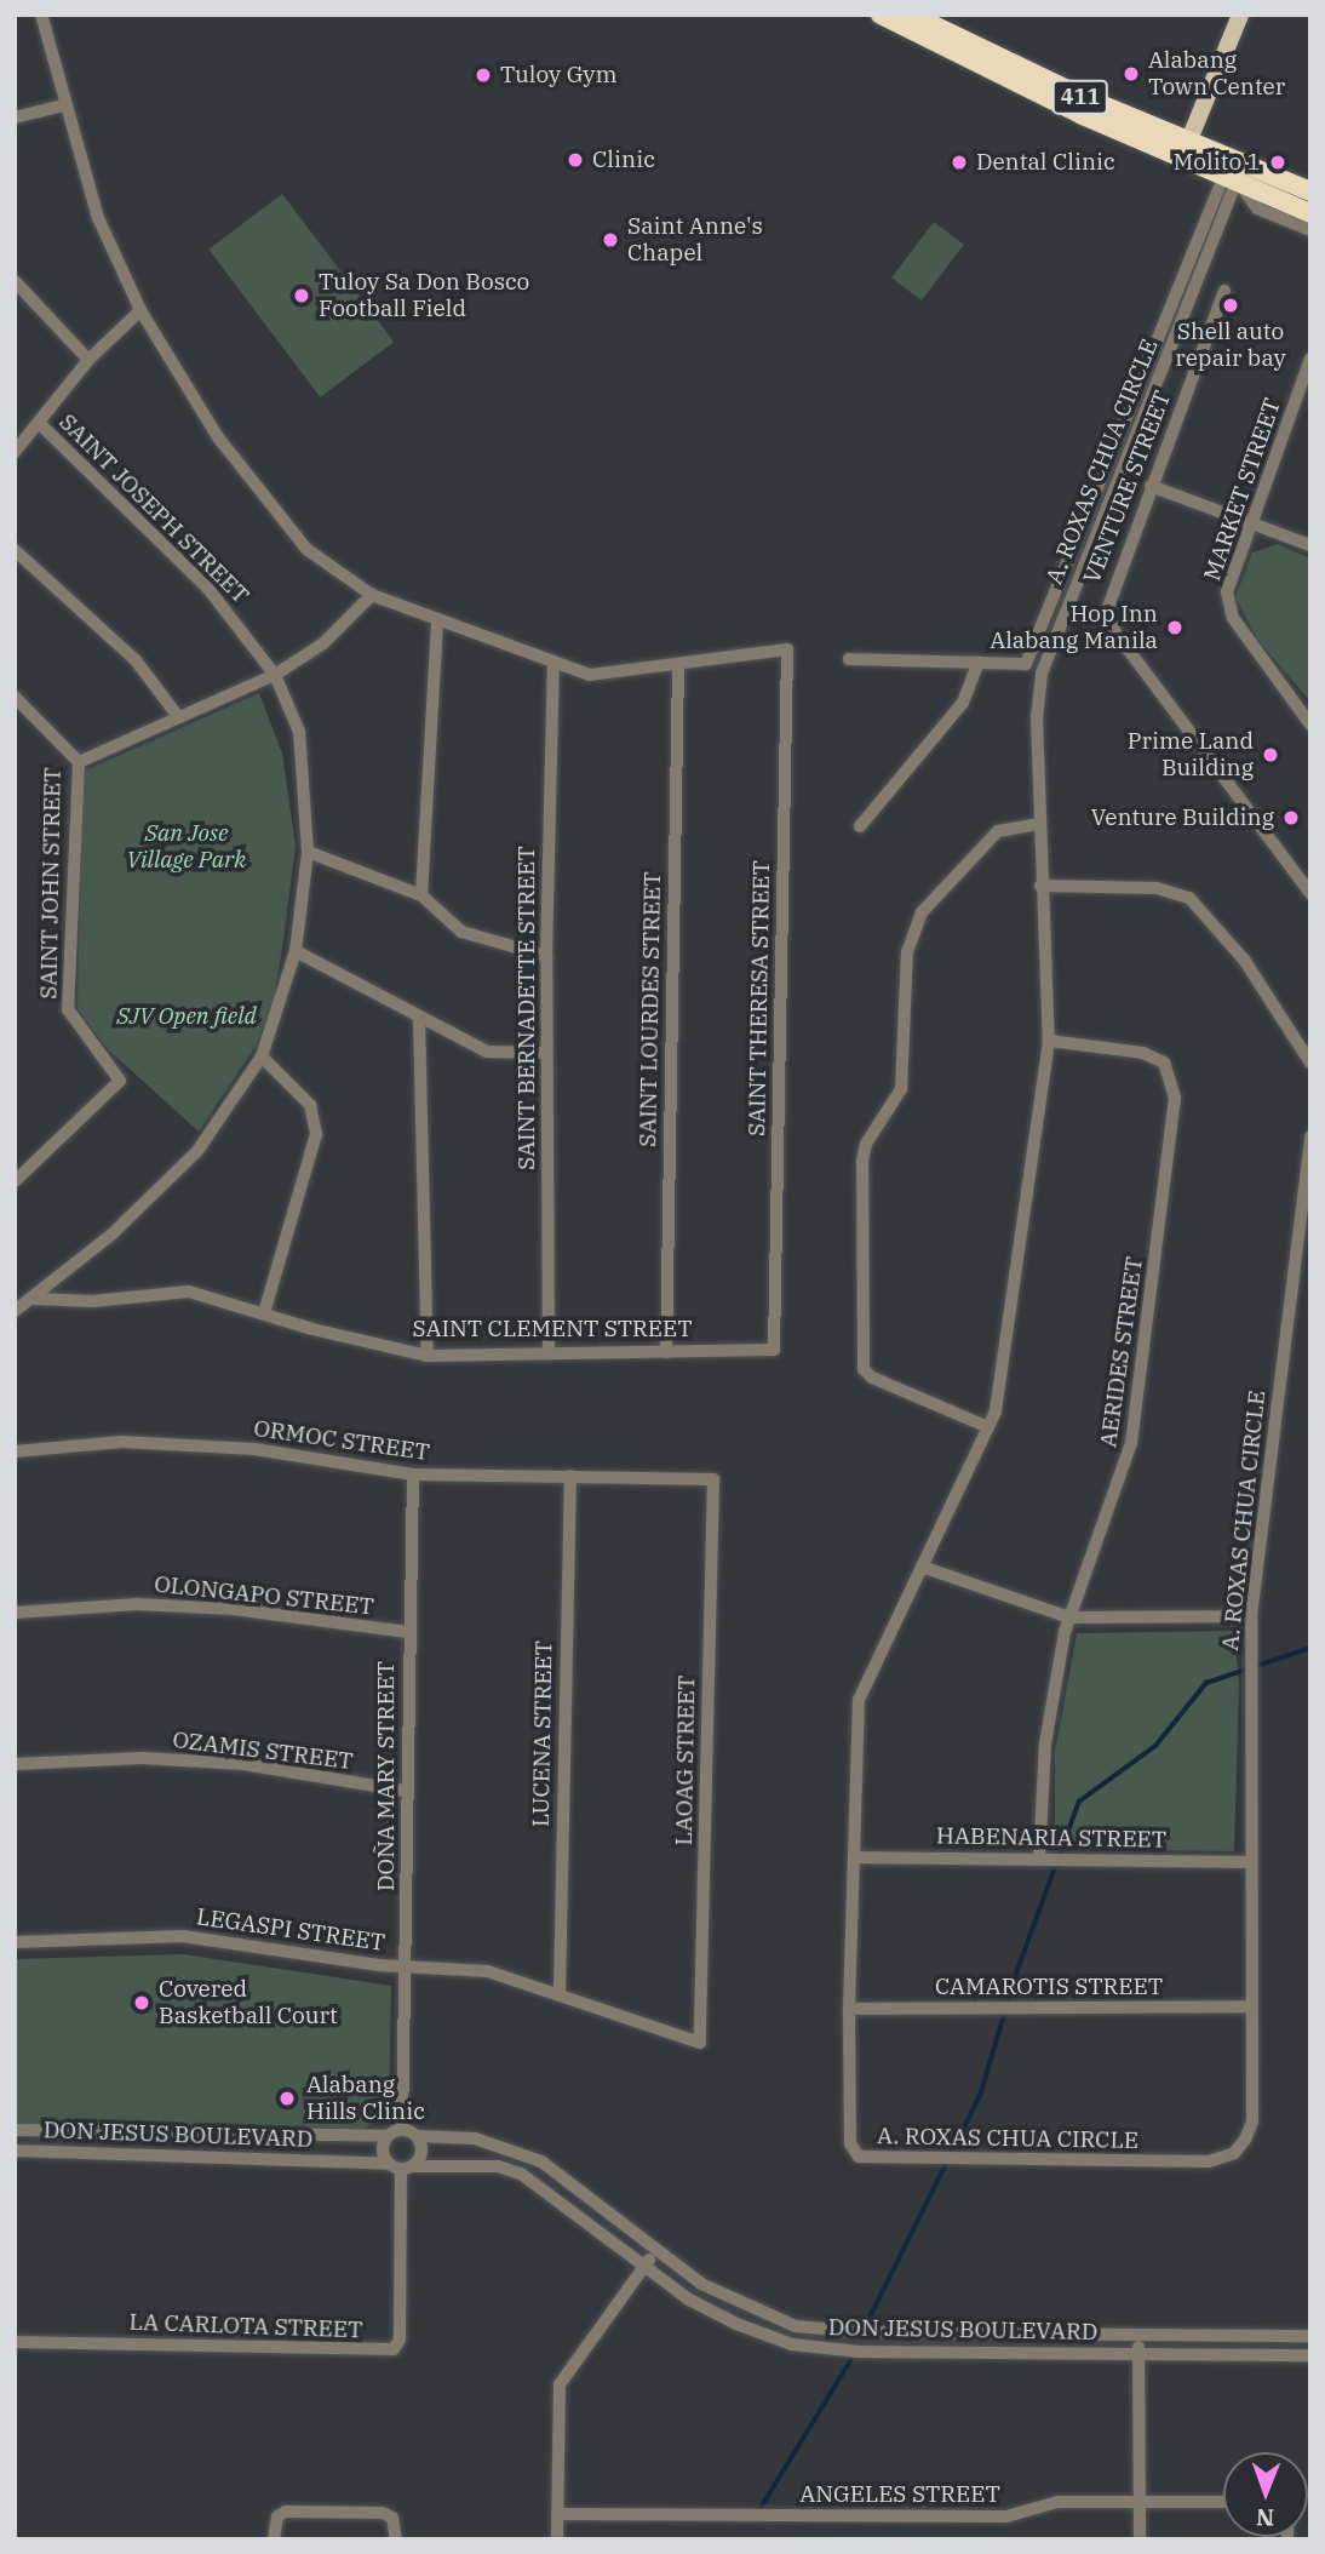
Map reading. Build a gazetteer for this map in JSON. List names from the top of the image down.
{
  "streets": {
    "highway": ["411"],
    "street": [
      "A. ROXAS CHUA CIRCLE",
      "VENTURE STREET",
      "MARKET STREET",
      "SAINT JOSEPH STREET",
      "SAINT JOHN STREET",
      "SAINT THERESA STREET",
      "SAINT BERNADETTE STREET",
      "SAINT LOURDES STREET",
      "SAINT CLEMENT STREET",
      "AERIDES STREET",
      "ORMOC STREET",
      "OLONGAPO STREET",
      "LUCENA STREET",
      "OZAMIS STREET",
      "LAOAG STREET",
      "DOÑA MARY STREET",
      "HABENARIA STREET",
      "LEGASPI STREET",
      "CAMAROTIS STREET",
      "DON JESUS BOULEVARD",
      "LA CARLOTA STREET",
      "ANGELES STREET"
    ]
  },
  "crossings": [
    ["411", "A. ROXAS CHUA CIRCLE"],
    ["A. ROXAS CHUA CIRCLE", "AERIDES STREET"],
    ["A. ROXAS CHUA CIRCLE", "HABENARIA STREET"],
    ["A. ROXAS CHUA CIRCLE", "CAMAROTIS STREET"],
    ["SAINT JOSEPH STREET", "SAINT CLEMENT STREET"],
    ["SAINT THERESA STREET", "SAINT LOURDES STREET"],
    ["SAINT THERESA STREET", "SAINT CLEMENT STREET"],
    ["SAINT BERNADETTE STREET", "SAINT CLEMENT STREET"],
    ["SAINT LOURDES STREET", "SAINT CLEMENT STREET"],
    ["AERIDES STREET", "HABENARIA STREET"],
    ["ORMOC STREET", "LUCENA STREET"],
    ["ORMOC STREET", "LAOAG STREET"],
    ["ORMOC STREET", "DOÑA MARY STREET"],
    ["OLONGAPO STREET", "DOÑA MARY STREET"],
    ["LUCENA STREET", "LEGASPI STREET"],
    ["OZAMIS STREET", "DOÑA MARY STREET"],
    ["LAOAG STREET", "LEGASPI STREET"],
    ["DOÑA MARY STREET", "LEGASPI STREET"],
    ["DOÑA MARY STREET", "DON JESUS BOULEVARD"],
    ["DOÑA MARY STREET", "LA CARLOTA STREET"],
    ["DON JESUS BOULEVARD", "LA CARLOTA STREET"]
  ],
  "parks": ["San Jose Village Park", "SJV Open field"],
  "places": [
    "Alabang Town Center",
    "Tuloy Gym",
    "Clinic",
    "Dental Clinic",
    "Molito 1",
    "Saint Anne's Chapel",
    "Tuloy Sa Don Bosco Football Field",
    "Shell auto repair bay",
    "Hop Inn Alabang Manila",
    "Prime Land Building",
    "Venture Building",
    "Covered Basketball Court",
    "Alabang Hills Clinic"
  ],
  "north": "bottom"
}
